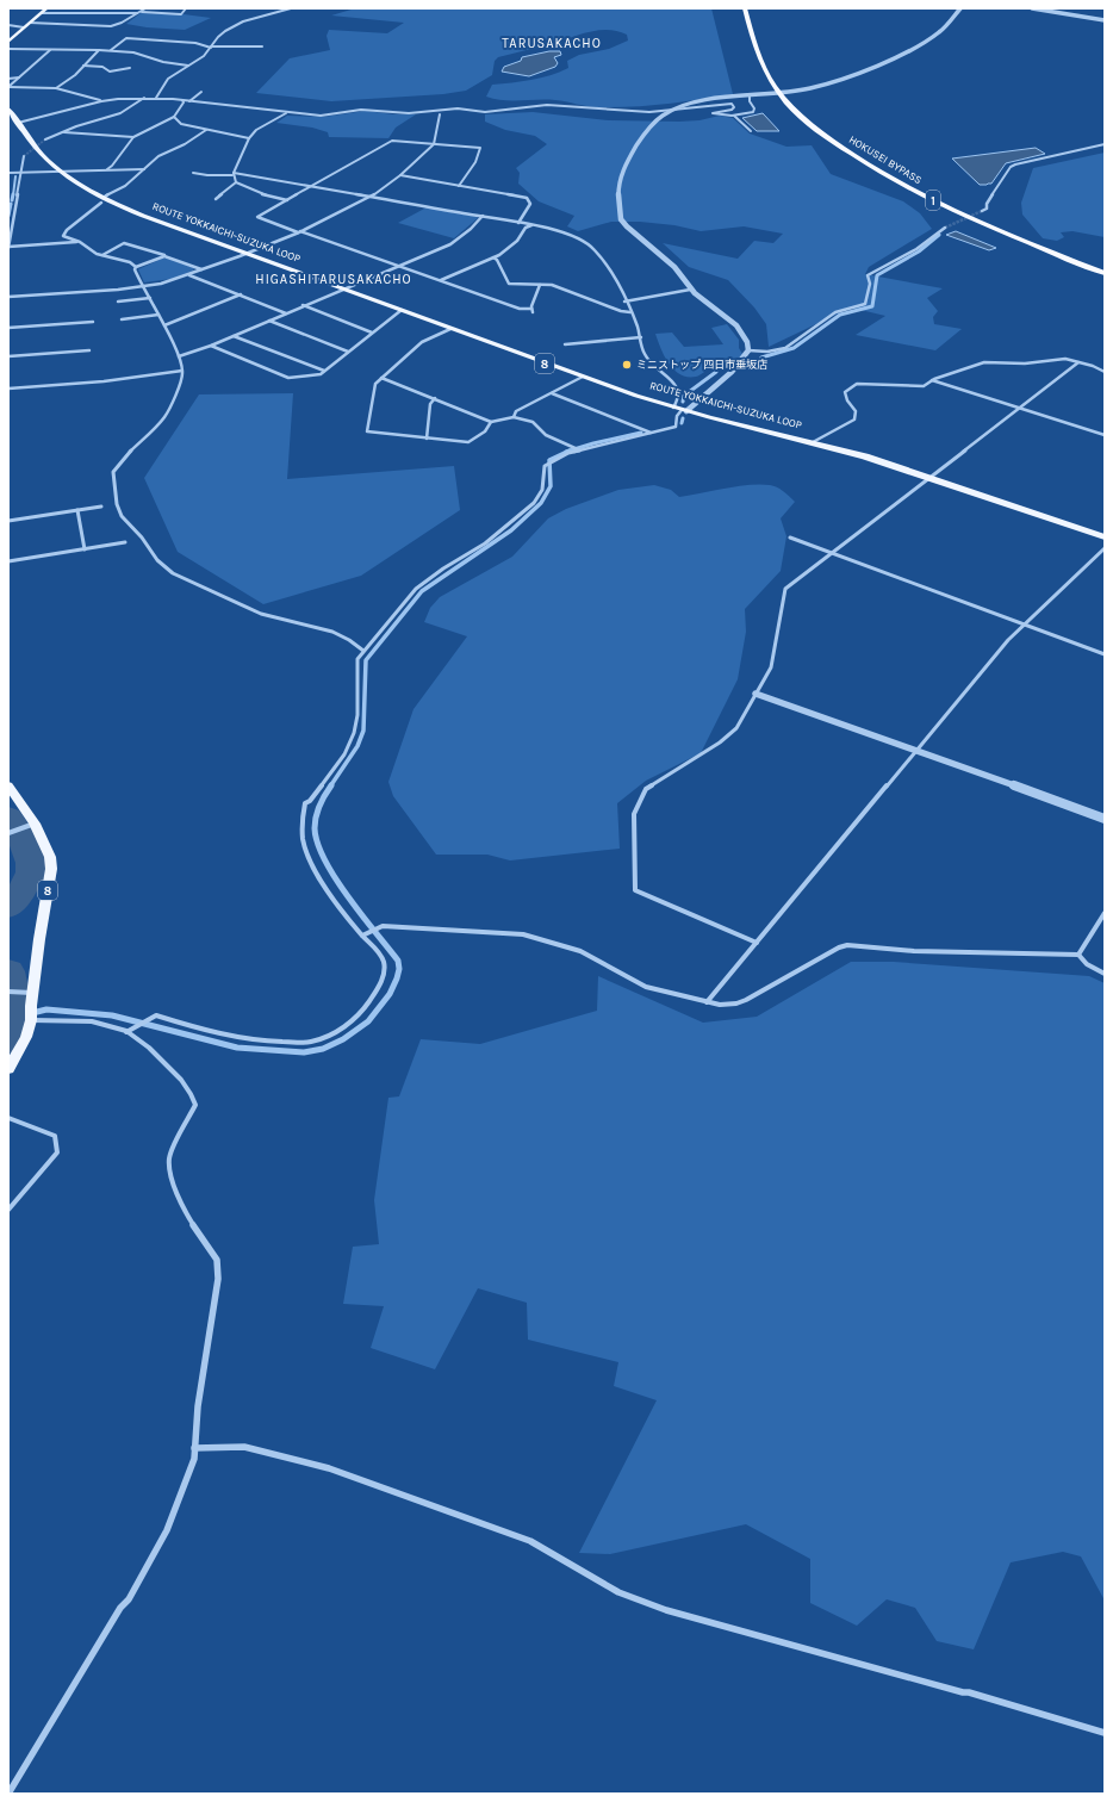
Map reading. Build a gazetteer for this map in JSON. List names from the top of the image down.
{
  "streets": {
    "highway": ["HOKUSEI BYPASS", "1"],
    "main road": ["ROUTE YOKKAICHI-SUZUKA LOOP", "8"]
  },
  "districts": ["TARUSAKACHO", "HIGASHITARUSAKACHO"],
  "places": ["ミニストップ 四日市垂坂店"]
}
